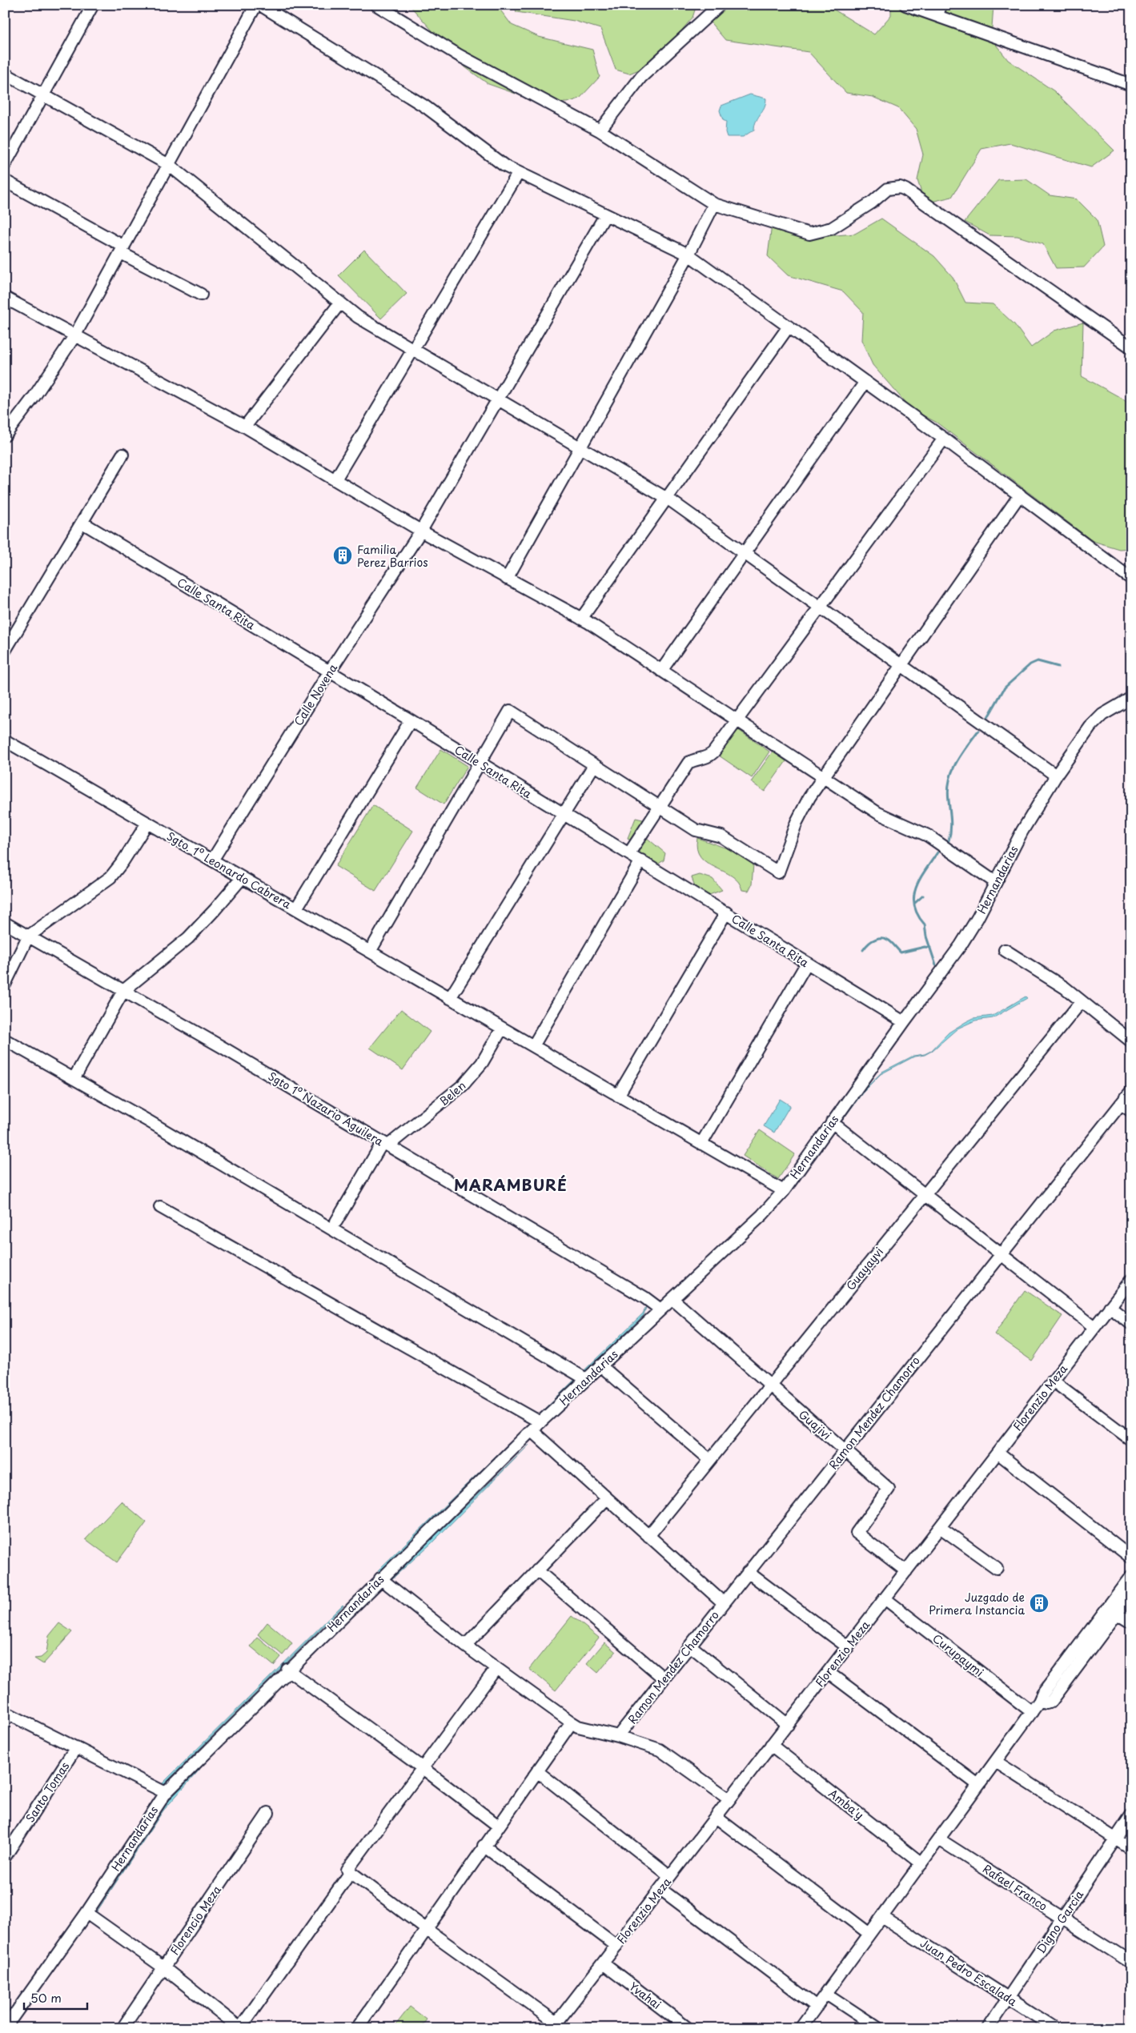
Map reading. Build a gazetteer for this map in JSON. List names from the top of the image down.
{
  "streets": {
    "street": [
      "Calle Santa Rita",
      "Calle Novena",
      "Sgto. 1º Leonardo Cabrera",
      "Hernandarias",
      "Belen",
      "Sgto 1º Nazario Aguilera",
      "Guayayvi",
      "Florenzio Meza",
      "Ramon Mendez Chamorro",
      "Guajivi",
      "Curupaymi",
      "Santo Tomas",
      "Amba'y",
      "Rafael Franco",
      "Florencio Meza",
      "Digno Garcia",
      "Juan Pedro Escalada",
      "Yvahai"
    ]
  },
  "crossings": [
    ["Calle Santa Rita", "Calle Novena"],
    ["Calle Santa Rita", "Hernandarias"],
    ["Calle Novena", "Sgto. 1º Leonardo Cabrera"],
    ["Sgto. 1º Leonardo Cabrera", "Hernandarias"],
    ["Sgto. 1º Leonardo Cabrera", "Belen"],
    ["Hernandarias", "Sgto 1º Nazario Aguilera"],
    ["Hernandarias", "Guajivi"],
    ["Belen", "Sgto 1º Nazario Aguilera"],
    ["Guayayvi", "Guajivi"],
    ["Florenzio Meza", "Guajivi"],
    ["Florenzio Meza", "Curupaymi"],
    ["Florenzio Meza", "Amba'y"],
    ["Florenzio Meza", "Yvahai"],
    ["Ramon Mendez Chamorro", "Guajivi"],
    ["Rafael Franco", "Digno Garcia"],
    ["Digno Garcia", "Juan Pedro Escalada"]
  ],
  "districts": ["MARAMBURÉ"],
  "places": {
    "building": ["Familia Perez Barrios", "Juzgado de Primera Instancia"]
  },
  "scale_bar": "50 m"
}
